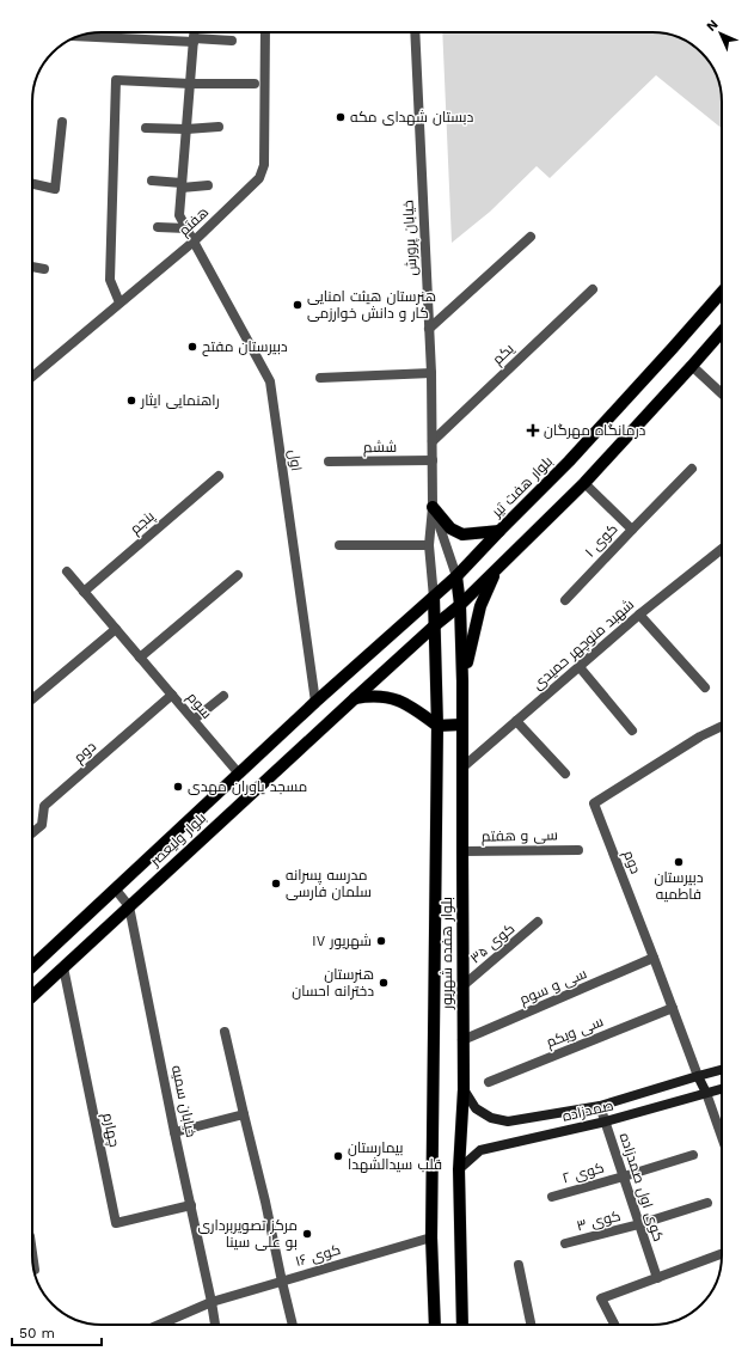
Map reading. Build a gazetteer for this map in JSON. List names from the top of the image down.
{
  "streets": {
    "main road": [
      "بلوار هفت تیر",
      "بلوار ولیعصر",
      "بلوار هفده شهریور",
      "صمدزاده"
    ],
    "street": [
      "هفتم",
      "خیابان پرورش",
      "یکم",
      "ششم",
      "اول",
      "پنجم",
      "کوی ۱",
      "شهبد منوچهر حمیدی",
      "سوم",
      "دوم",
      "سی و هفتم",
      "کوی ۳۵",
      "سی و سوم",
      "سی ویکم",
      "خیابان سمیه",
      "چهارم",
      "کوی ۲",
      "کوی اول صمدزاده",
      "کوی ۳",
      "کوی ۱۶"
    ]
  },
  "crossings": [
    ["هفتم", "اول"],
    ["خیابان پرورش", "یکم"],
    ["خیابان پرورش", "ششم"],
    ["خیابان پرورش", "بلوار هفت تیر"],
    ["خیابان پرورش", "بلوار ولیعصر"],
    ["خیابان پرورش", "بلوار هفده شهریور"],
    ["اول", "بلوار ولیعصر"],
    ["بلوار هفت تیر", "بلوار ولیعصر"],
    ["بلوار هفت تیر", "بلوار هفده شهریور"],
    ["پنجم", "سوم"],
    ["شهبد منوچهر حمیدی", "بلوار هفده شهریور"],
    ["سوم", "دوم"],
    ["سوم", "بلوار ولیعصر"],
    ["دوم", "سی و سوم"],
    ["دوم", "سی ویکم"],
    ["دوم", "صمدزاده"],
    ["سی و هفتم", "بلوار هفده شهریور"],
    ["بلوار ولیعصر", "بلوار هفده شهریور"],
    ["بلوار ولیعصر", "خیابان سمیه"],
    ["بلوار ولیعصر", "چهارم"],
    ["کوی ۳۵", "بلوار هفده شهریور"],
    ["بلوار هفده شهریور", "سی و سوم"],
    ["بلوار هفده شهریور", "صمدزاده"],
    ["بلوار هفده شهریور", "کوی ۱۶"],
    ["خیابان سمیه", "چهارم"],
    ["خیابان سمیه", "کوی ۱۶"],
    ["صمدزاده", "کوی اول صمدزاده"],
    ["کوی ۲", "کوی اول صمدزاده"],
    ["کوی اول صمدزاده", "کوی ۳"]
  ],
  "places": {
    "other": [
      "دبستان شهدای مکه",
      "هنرستان هیئت امنایی کار و دانش خوارزمی",
      "دبیرستان مفتح",
      "راهنمایی ایثار",
      "مسجد یاوران مهدی",
      "دبیرستان فاطمیه",
      "مدرسه پسرانه سلمان فارسی",
      "۱۷ شهریور",
      "هنرستان دخترانه احسان",
      "بیمارستان قلب سیدالشهدا",
      "مرکز تصویربرداری بو علی سینا"
    ],
    "health": ["درمانگاه مهرگان"]
  },
  "scale_bar": "50 m",
  "north": "top left"
}
